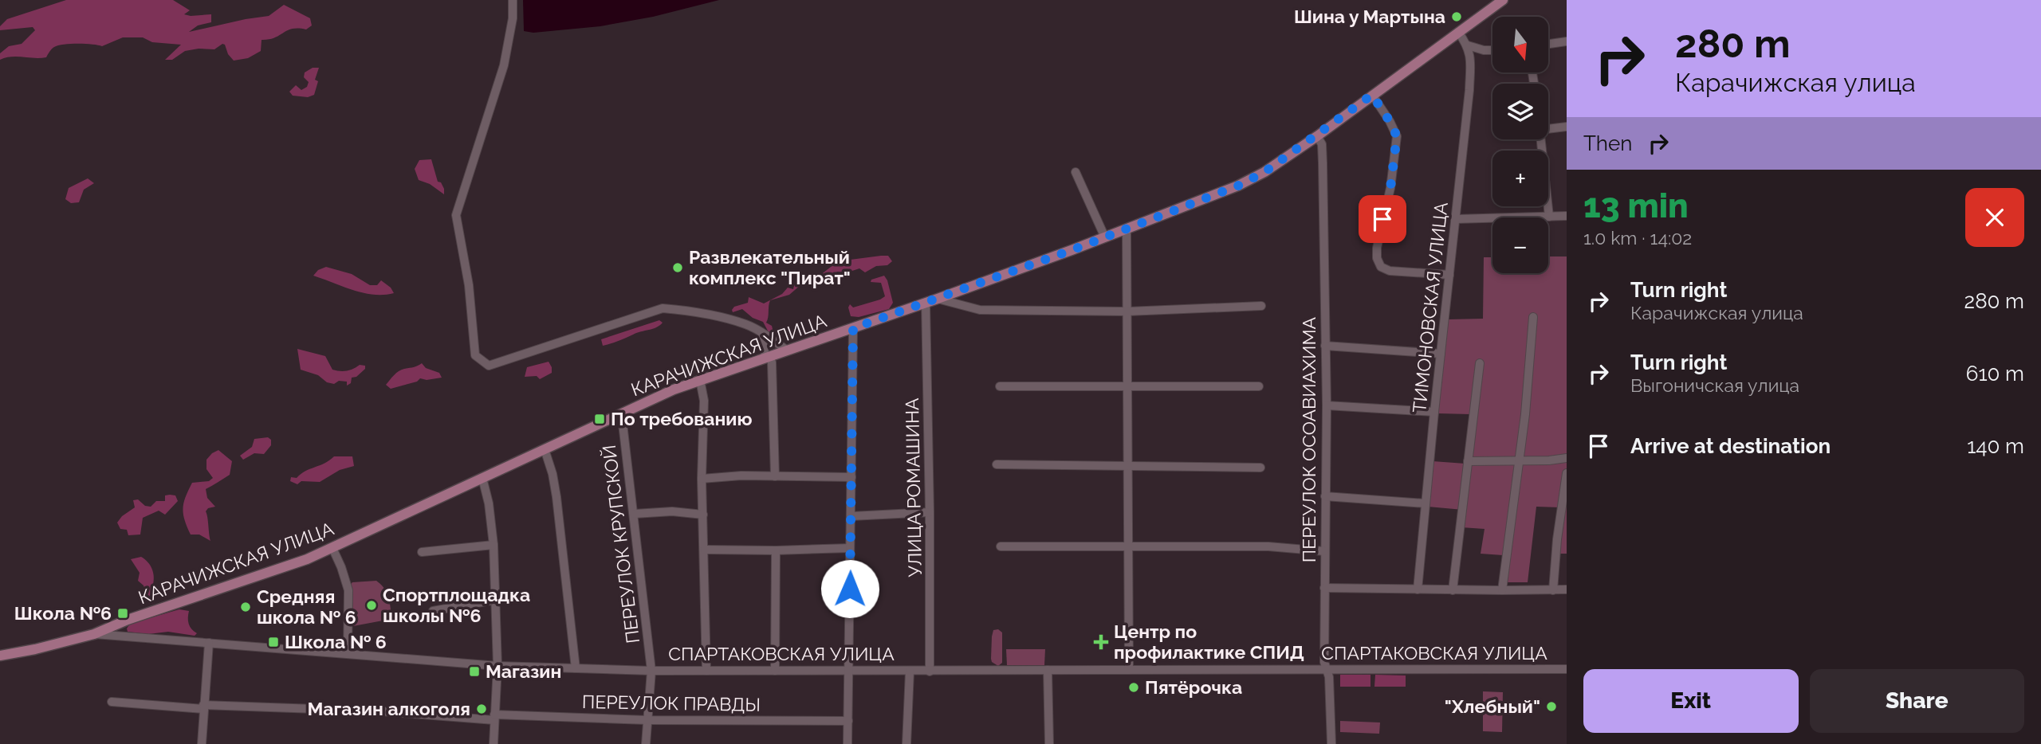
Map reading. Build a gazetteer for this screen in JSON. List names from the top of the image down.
{
  "streets": {
    "main road": ["КАРАЧИЖСКАЯ УЛИЦА", "СПАРТАКОВСКАЯ УЛИЦА"],
    "street": [
      "ТИМОНОВСКАЯ УЛИЦА",
      "ПЕРЕУЛОК ОСОАВИАХИМА",
      "УЛИЦА РОМАШИНА",
      "ПЕРЕУЛОК КРУПСКОЙ",
      "ПЕРЕУЛОК ПРАВДЫ"
    ]
  },
  "crossings": [
    ["КАРАЧИЖСКАЯ УЛИЦА", "ПЕРЕУЛОК ОСОАВИАХИМА"],
    ["КАРАЧИЖСКАЯ УЛИЦА", "УЛИЦА РОМАШИНА"],
    ["КАРАЧИЖСКАЯ УЛИЦА", "ПЕРЕУЛОК КРУПСКОЙ"],
    ["КАРАЧИЖСКАЯ УЛИЦА", "СПАРТАКОВСКАЯ УЛИЦА"],
    ["ПЕРЕУЛОК ОСОАВИАХИМА", "СПАРТАКОВСКАЯ УЛИЦА"],
    ["УЛИЦА РОМАШИНА", "СПАРТАКОВСКАЯ УЛИЦА"],
    ["ПЕРЕУЛОК КРУПСКОЙ", "СПАРТАКОВСКАЯ УЛИЦА"],
    ["ПЕРЕУЛОК КРУПСКОЙ", "ПЕРЕУЛОК ПРАВДЫ"]
  ],
  "places": {
    "other": [
      "Шина у Мартына",
      "Развлекательный комплекс \"Пират\"",
      "Спортплощадка школы №6",
      "Средняя школа № 6",
      "Пятёрочка",
      "\"Хлебный\"",
      "Магазин алкоголя"
    ],
    "transit": [
      "По требованию",
      "Школа №6",
      "Школа № 6",
      "Магазин"
    ],
    "health": ["Центр по профилактике СПИД"]
  },
  "north": "bottom",
  "page": {
    "turn": ["280 m", "Карачижская улица"],
    "map_buttons": ["+", "−"],
    "then": "Then",
    "heading": ["13 min", "1.0 km · 14:02"],
    "list": [
      {
        "name": "Turn right",
        "note": "Карачижская улица",
        "value": "280 m"
      },
      {
        "name": "Turn right",
        "note": "Выгоничская улица",
        "value": "610 m"
      },
      {
        "name": "Arrive at destination",
        "value": "140 m"
      }
    ],
    "buttons": ["Exit", "Share"]
  }
}
